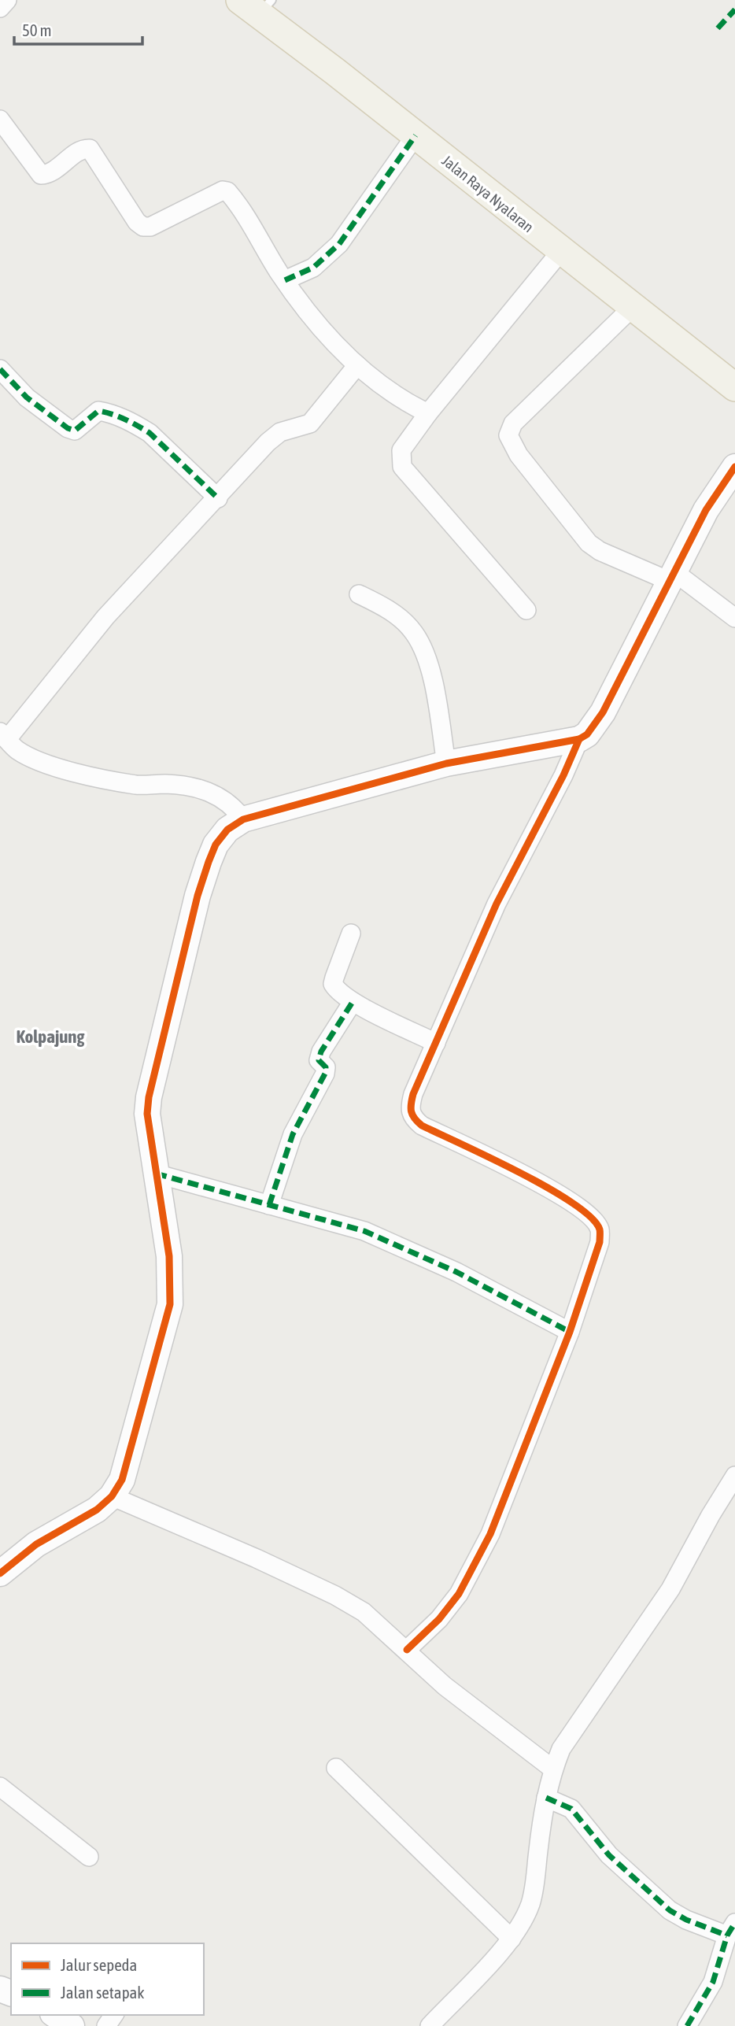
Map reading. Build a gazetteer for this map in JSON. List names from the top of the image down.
{
  "streets": {
    "main road": ["Jalan Raya Nyalaran"]
  },
  "districts": ["Kolpajung"],
  "legend": ["Jalur sepeda", "Jalan setapak"],
  "scale_bar": "50 m"
}
